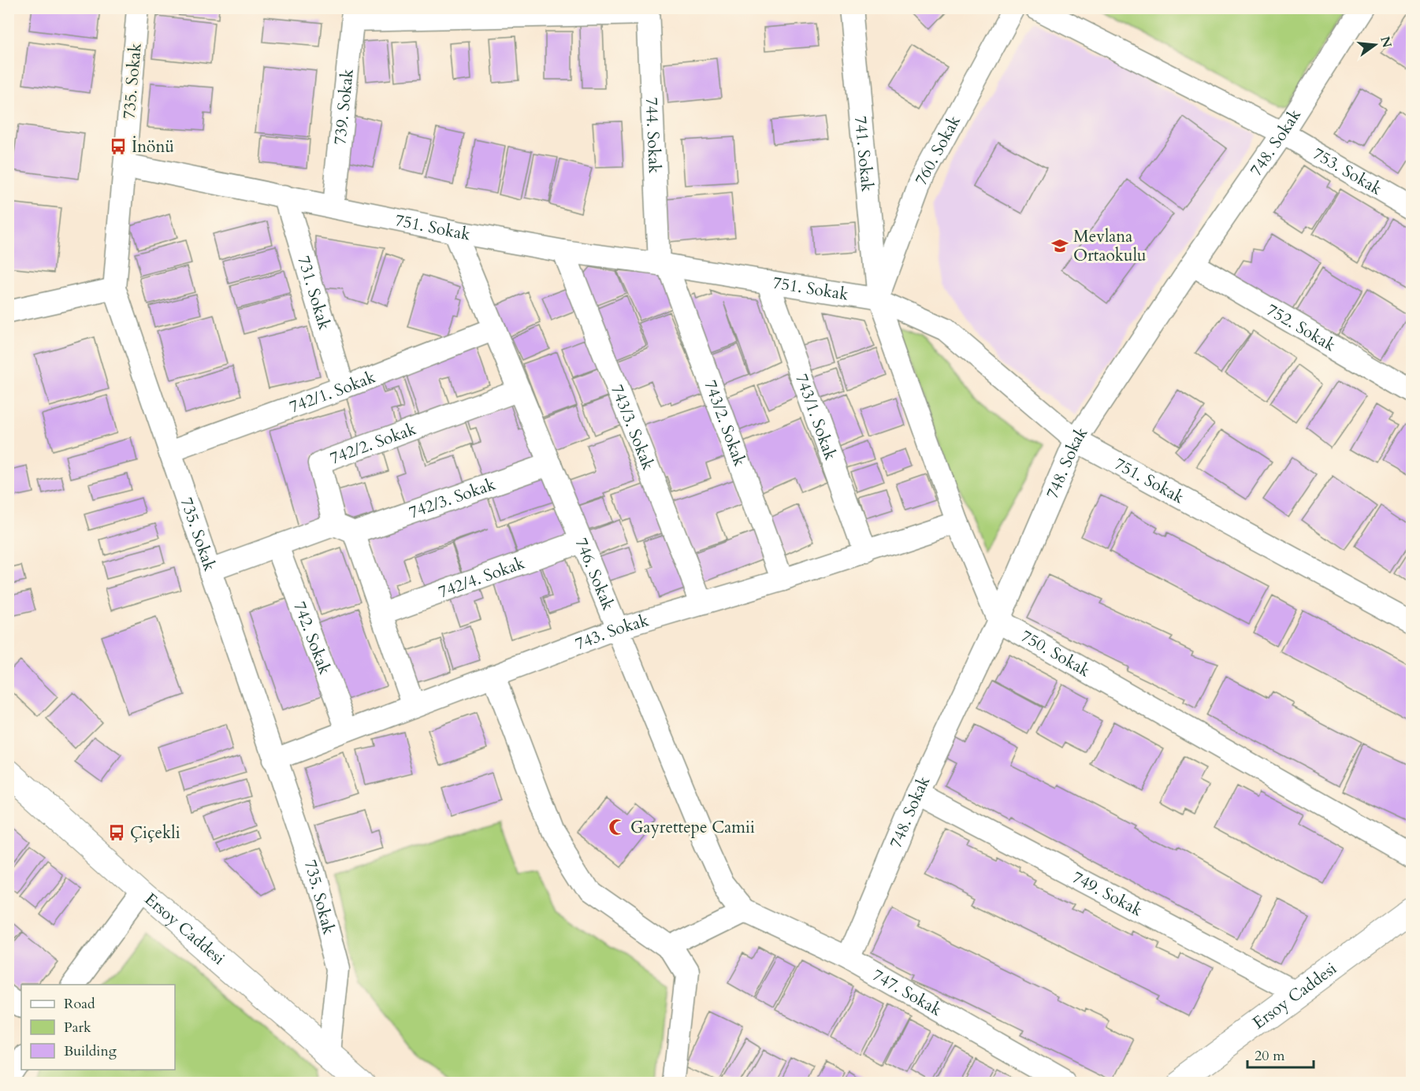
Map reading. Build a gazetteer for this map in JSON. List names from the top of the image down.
{
  "streets": {
    "main road": ["Ersoy Caddesi"],
    "street": [
      "735. Sokak",
      "739. Sokak",
      "744. Sokak",
      "748. Sokak",
      "760. Sokak",
      "741. Sokak",
      "753. Sokak",
      "751. Sokak",
      "731. Sokak",
      "752. Sokak",
      "742/1. Sokak",
      "743/1. Sokak",
      "743/2. Sokak",
      "743/3. Sokak",
      "742/2. Sokak",
      "742/3. Sokak",
      "746. Sokak",
      "742/4. Sokak",
      "743. Sokak",
      "742. Sokak",
      "750. Sokak",
      "749. Sokak",
      "747. Sokak"
    ]
  },
  "crossings": [
    ["735. Sokak", "751. Sokak"],
    ["735. Sokak", "742/1. Sokak"],
    ["735. Sokak", "742/3. Sokak"],
    ["735. Sokak", "743. Sokak"],
    ["735. Sokak", "Ersoy Caddesi"],
    ["739. Sokak", "751. Sokak"],
    ["744. Sokak", "751. Sokak"],
    ["744. Sokak", "743/2. Sokak"],
    ["748. Sokak", "753. Sokak"],
    ["748. Sokak", "751. Sokak"],
    ["748. Sokak", "752. Sokak"],
    ["748. Sokak", "750. Sokak"],
    ["748. Sokak", "749. Sokak"],
    ["748. Sokak", "747. Sokak"],
    ["760. Sokak", "741. Sokak"],
    ["760. Sokak", "751. Sokak"],
    ["741. Sokak", "751. Sokak"],
    ["751. Sokak", "731. Sokak"],
    ["751. Sokak", "743/1. Sokak"],
    ["751. Sokak", "743/2. Sokak"],
    ["751. Sokak", "743/3. Sokak"],
    ["751. Sokak", "746. Sokak"],
    ["731. Sokak", "742/1. Sokak"],
    ["742/1. Sokak", "746. Sokak"],
    ["743/1. Sokak", "743. Sokak"],
    ["743/2. Sokak", "743. Sokak"],
    ["743/3. Sokak", "743. Sokak"],
    ["742/2. Sokak", "742/3. Sokak"],
    ["742/2. Sokak", "746. Sokak"],
    ["742/2. Sokak", "742/4. Sokak"],
    ["742/2. Sokak", "743. Sokak"],
    ["742/3. Sokak", "746. Sokak"],
    ["742/3. Sokak", "742. Sokak"],
    ["746. Sokak", "742/4. Sokak"],
    ["746. Sokak", "743. Sokak"],
    ["746. Sokak", "747. Sokak"],
    ["743. Sokak", "742. Sokak"],
    ["749. Sokak", "Ersoy Caddesi"]
  ],
  "places": {
    "bus stop": ["İnönü", "Çiçekli"],
    "school or university": ["Mevlana Ortaokulu"],
    "mosque": ["Gayrettepe Camii"]
  },
  "legend": ["Road", "Park", "Building"],
  "scale_bar": "20 m",
  "north": "right"
}
